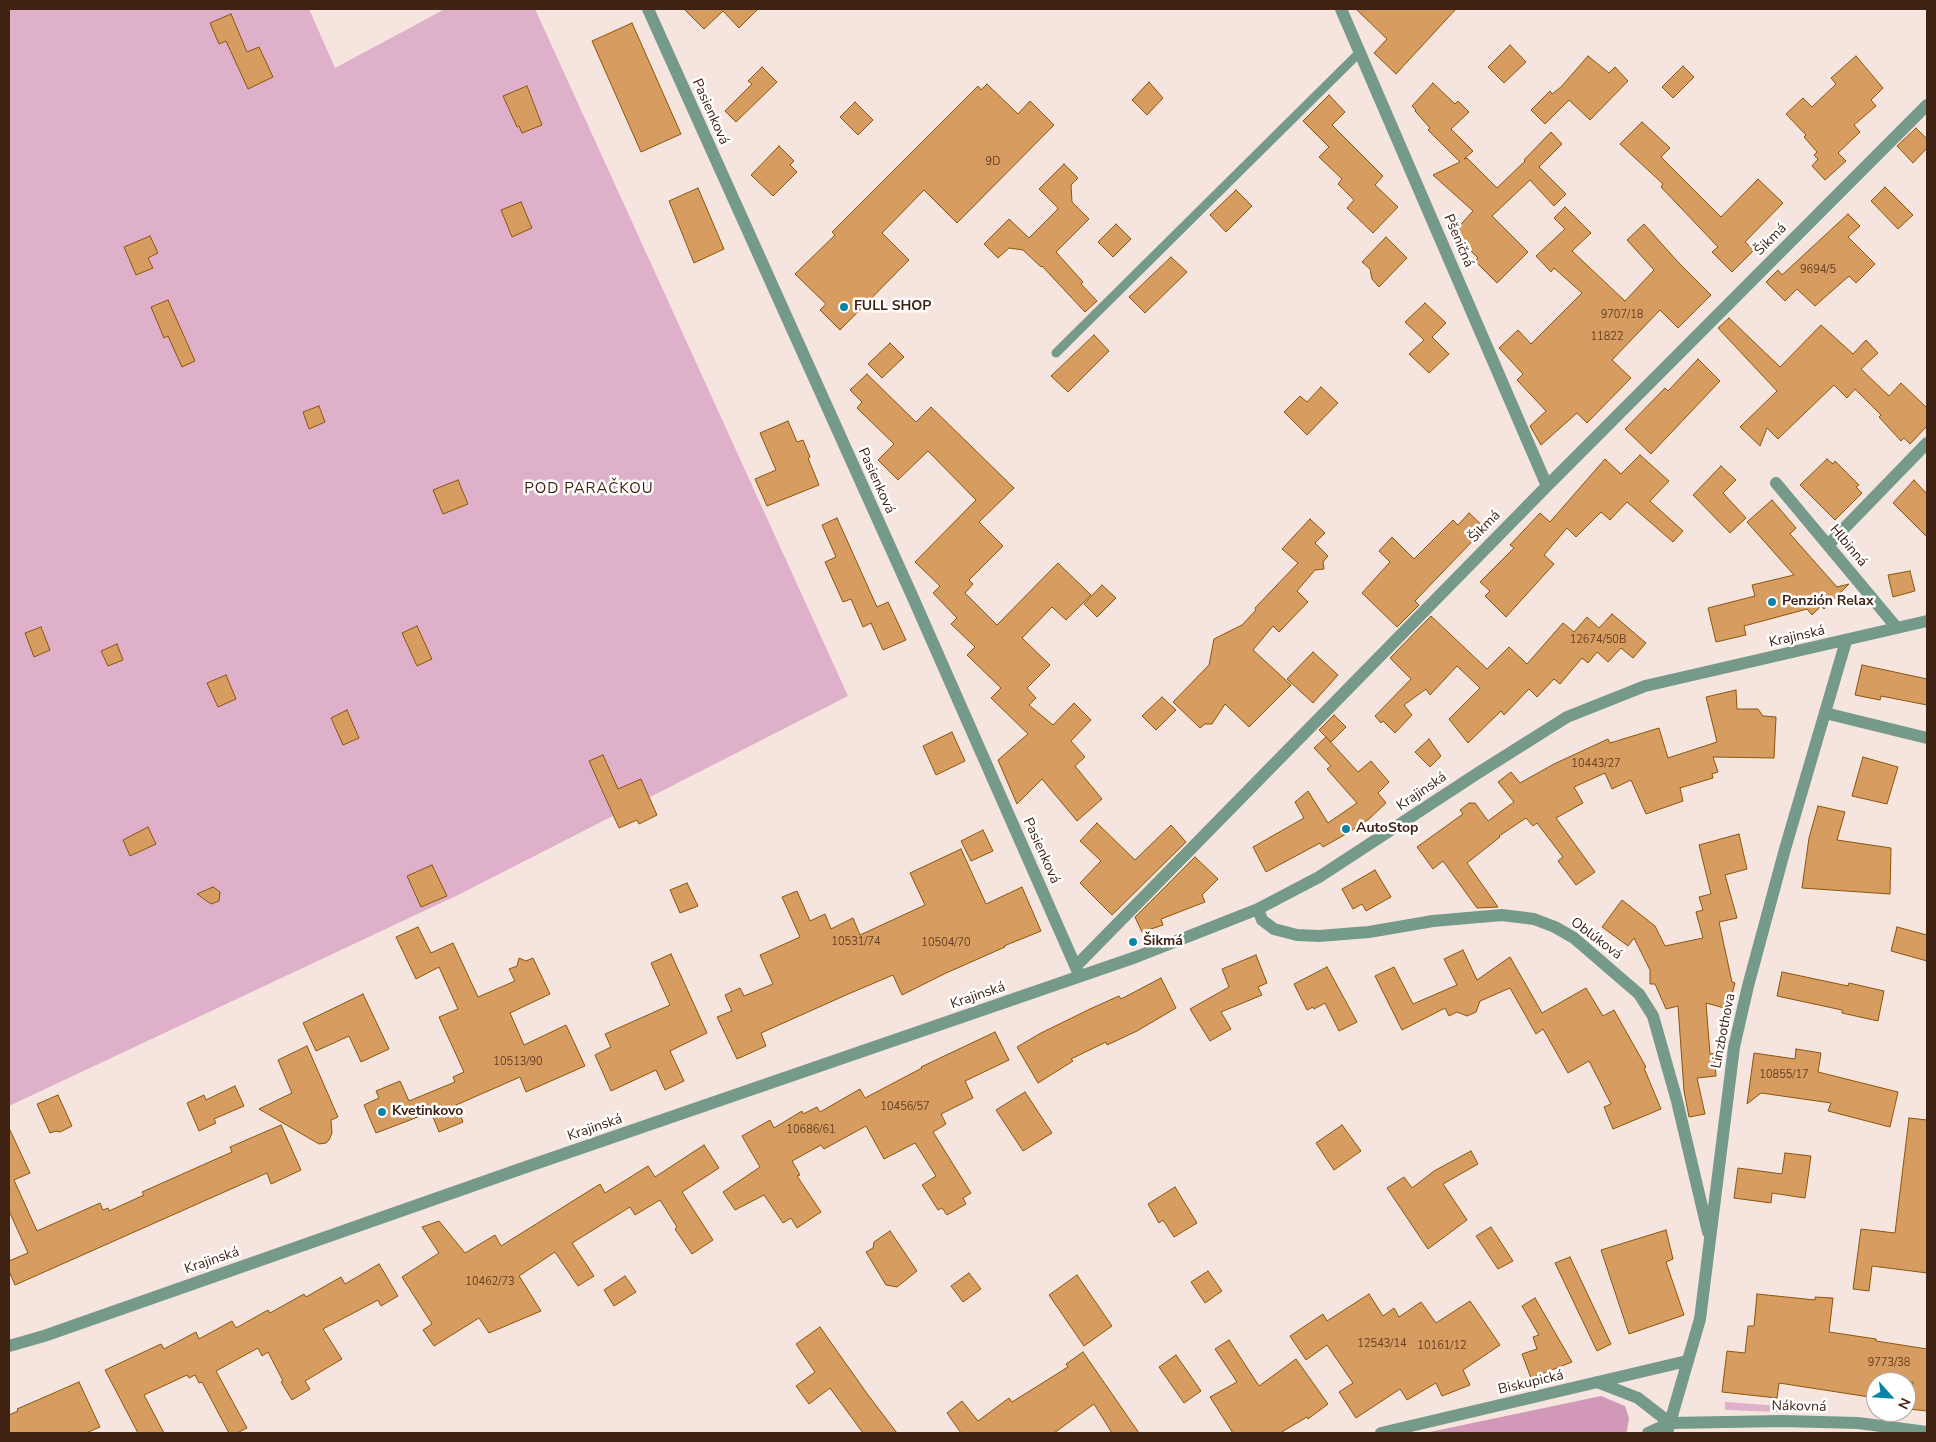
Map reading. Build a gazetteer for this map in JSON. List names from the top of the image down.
{
  "streets": {
    "street": [
      "Pasienková",
      "Šikmá",
      "Pšeničná",
      "Hlbinná",
      "Krajinská",
      "Oblúková",
      "Linzbothova",
      "Biskupická",
      "Nákovná"
    ]
  },
  "crossings": [
    ["Pasienková", "Šikmá"],
    ["Pasienková", "Krajinská"],
    ["Šikmá", "Pšeničná"],
    ["Šikmá", "Krajinská"],
    ["Hlbinná", "Krajinská"],
    ["Krajinská", "Oblúková"],
    ["Krajinská", "Linzbothova"],
    ["Oblúková", "Linzbothova"],
    ["Linzbothova", "Biskupická"],
    ["Linzbothova", "Nákovná"]
  ],
  "districts": ["POD PARAČKOU"],
  "places": [
    "FULL SHOP",
    "Penzión Relax",
    "AutoStop",
    "Šikmá",
    "Kvetinkovo"
  ],
  "house_numbers": [
    "9D",
    "9694/5",
    "9707/18",
    "11822",
    "12674/50B",
    "10443/27",
    "10531/74",
    "10504/70",
    "10513/90",
    "10855/17",
    "10456/57",
    "10686/61",
    "10462/73",
    "12543/14",
    "10161/12",
    "9773/38"
  ],
  "north": "bottom right"
}
